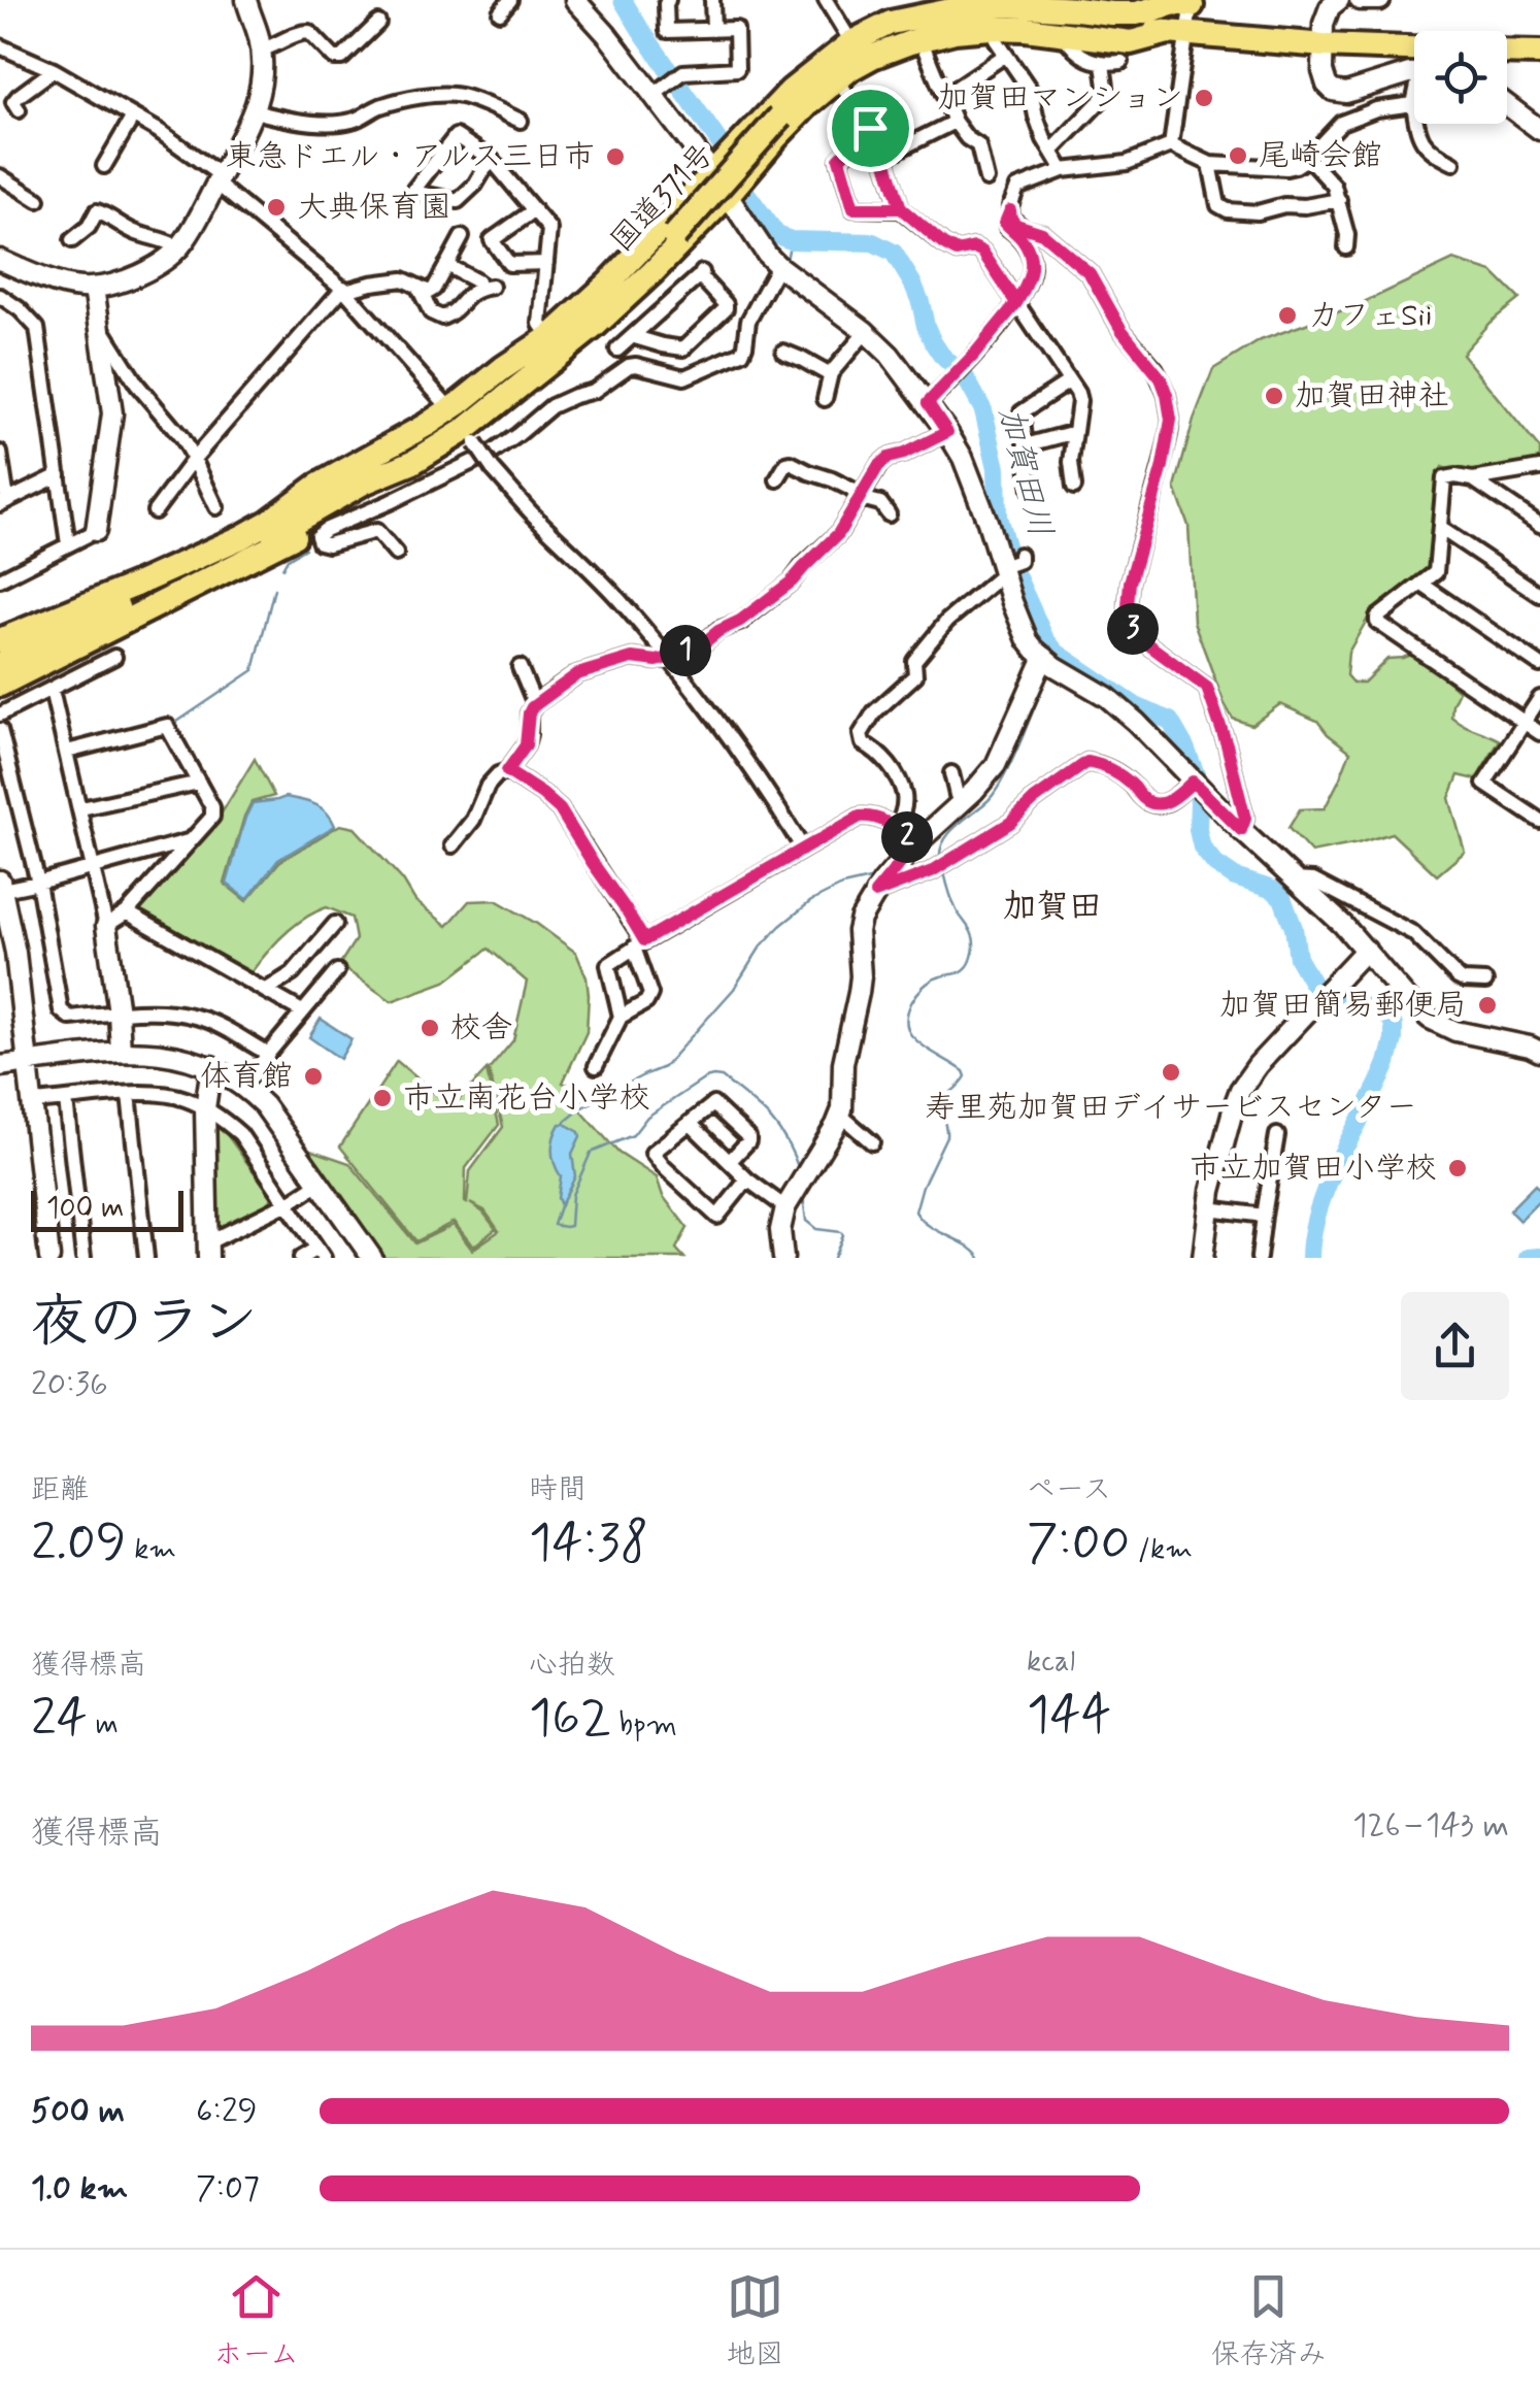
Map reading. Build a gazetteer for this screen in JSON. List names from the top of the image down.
{
  "streets": {
    "highway": ["国道371号"]
  },
  "districts": ["加賀田"],
  "water": ["加賀田川"],
  "places": [
    "加賀田マンション",
    "尾崎会館",
    "東急ドエル・アルス三日市",
    "大典保育園",
    "カフェSii",
    "加賀田神社",
    "加賀田簡易郵便局",
    "校舎",
    "寿里苑加賀田デイサービスセンター",
    "体育館",
    "市立南花台小学校",
    "市立加賀田小学校"
  ],
  "scale_bar": "100 m",
  "page": {
    "pins": ["3", "1", "2"],
    "scale": "100 m",
    "heading": ["夜のラン", "20:36"],
    "stats": [
      ["距離", "2.09 km"],
      ["時間", "14:38"],
      ["ペース", "7:00 /km"],
      ["獲得標高", "24 m"],
      ["心拍数", "162 bpm"],
      ["kcal", "144"]
    ],
    "chart": ["獲得標高", "126–143 m"],
    "list": [
      {
        "name": "500 m",
        "note": "6:29"
      },
      {
        "name": "1.0 km",
        "note": "7:07"
      }
    ],
    "tabs": ["ホーム", "地図", "保存済み"]
  }
}
